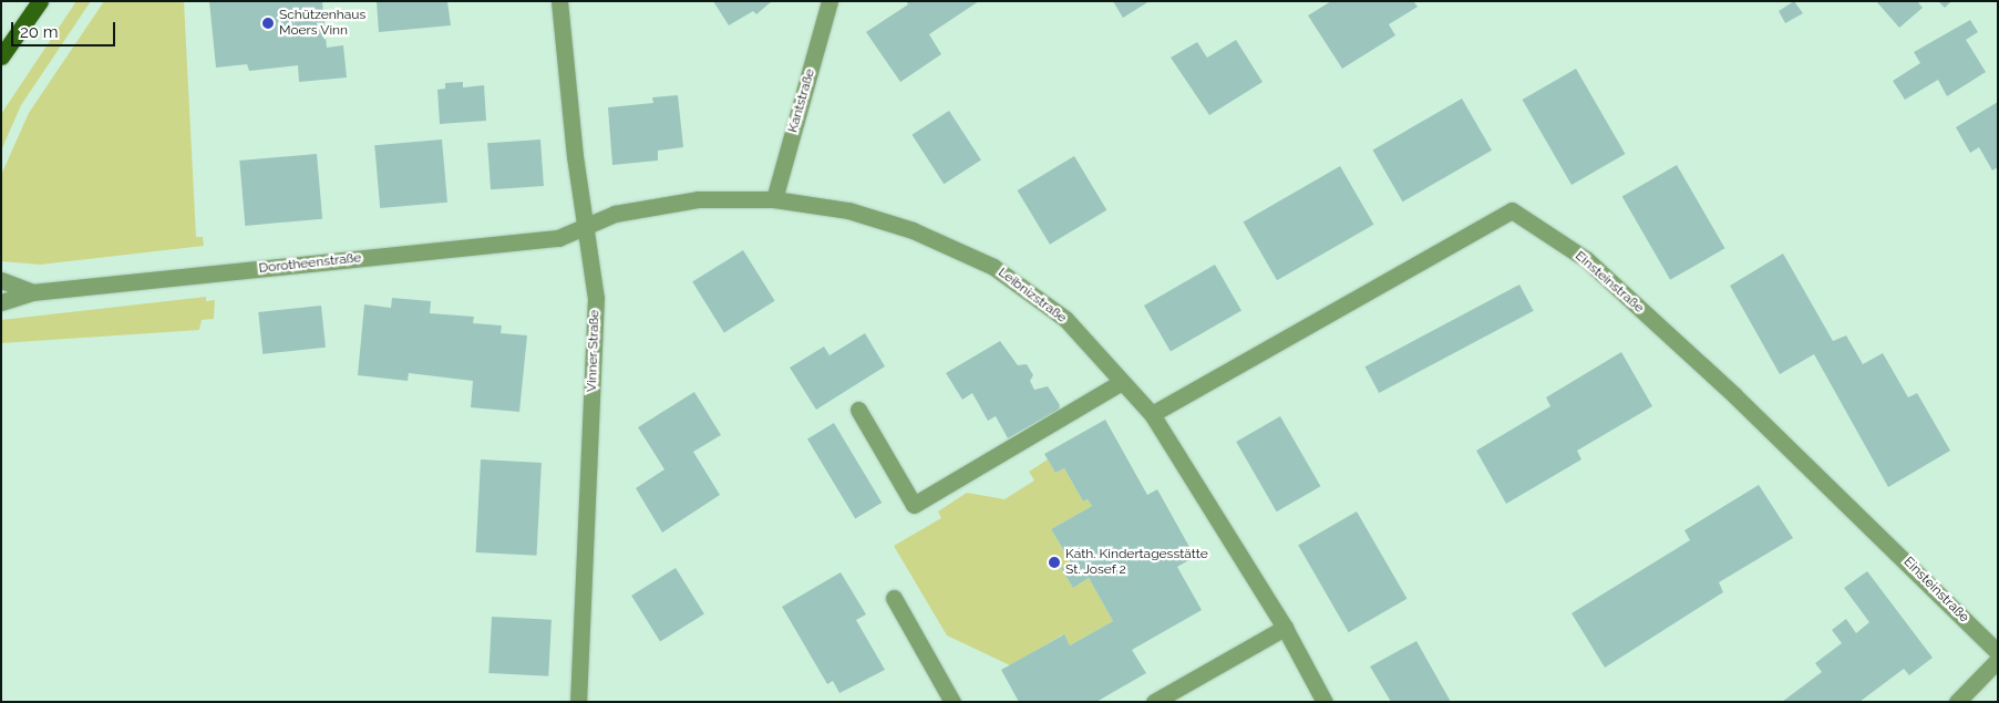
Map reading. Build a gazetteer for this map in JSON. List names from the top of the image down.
{
  "streets": {
    "street": [
      "Kantstraße",
      "Dorotheenstraße",
      "Einsteinstraße",
      "Leibnizstraße",
      "Vinner Straße"
    ]
  },
  "crossings": [
    ["Kantstraße", "Leibnizstraße"],
    ["Dorotheenstraße", "Leibnizstraße"],
    ["Dorotheenstraße", "Vinner Straße"],
    ["Einsteinstraße", "Leibnizstraße"],
    ["Leibnizstraße", "Vinner Straße"]
  ],
  "places": ["Schützenhaus Moers Vinn", "Kath. Kindertagesstätte St. Josef 2"],
  "scale_bar": "20 m"
}
